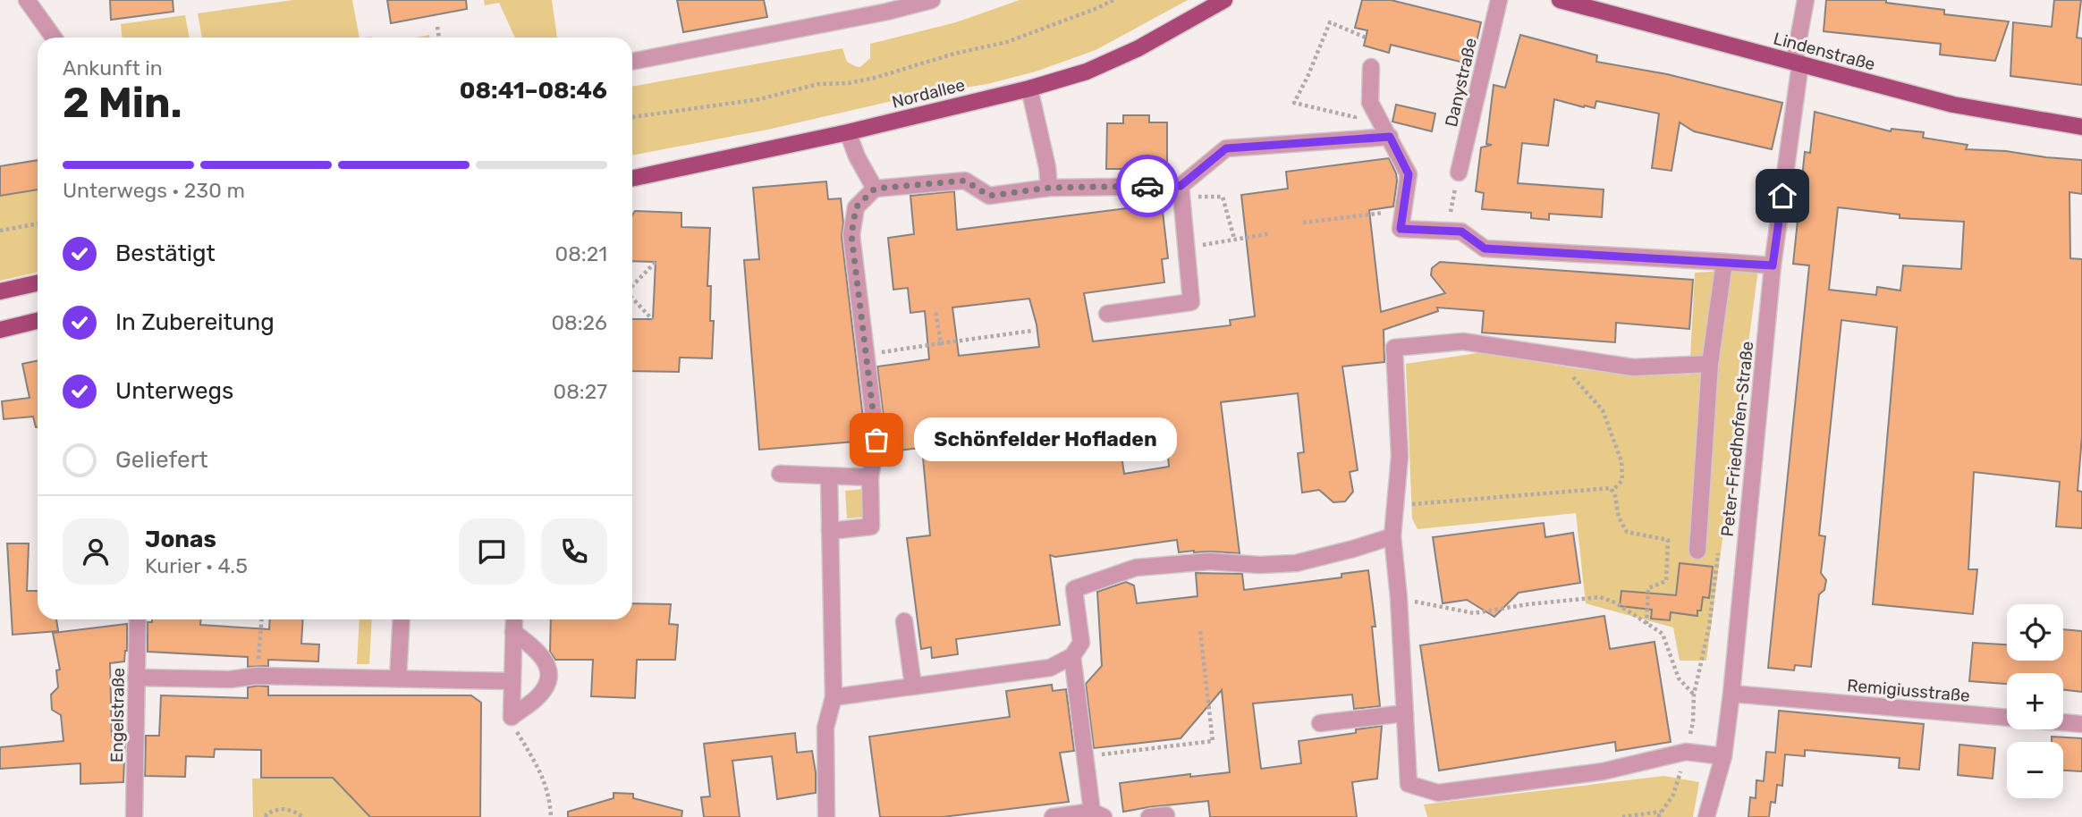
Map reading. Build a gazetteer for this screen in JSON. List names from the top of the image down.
{
  "streets": {
    "main road": ["Lindenstraße", "Nordallee"],
    "street": [
      "Danystraße",
      "Peter-Friedhofen-Straße",
      "Remigiusstraße",
      "Engelstraße"
    ]
  },
  "crossings": [
    ["Lindenstraße", "Peter-Friedhofen-Straße"],
    ["Peter-Friedhofen-Straße", "Remigiusstraße"]
  ],
  "places": ["Schönfelder Hofladen"],
  "page": {
    "heading": ["2 Min.", "Ankunft in", "08:41–08:46"],
    "panel": ["Jonas", "Kurier · 4.5"],
    "bar": "Unterwegs · 230 m",
    "list": [
      ["Bestätigt", "08:21"],
      ["In Zubereitung", "08:26"],
      ["Unterwegs", "08:27"],
      "Geliefert"
    ],
    "bubble": "Schönfelder Hofladen",
    "map_buttons": ["+", "−"]
  }
}
